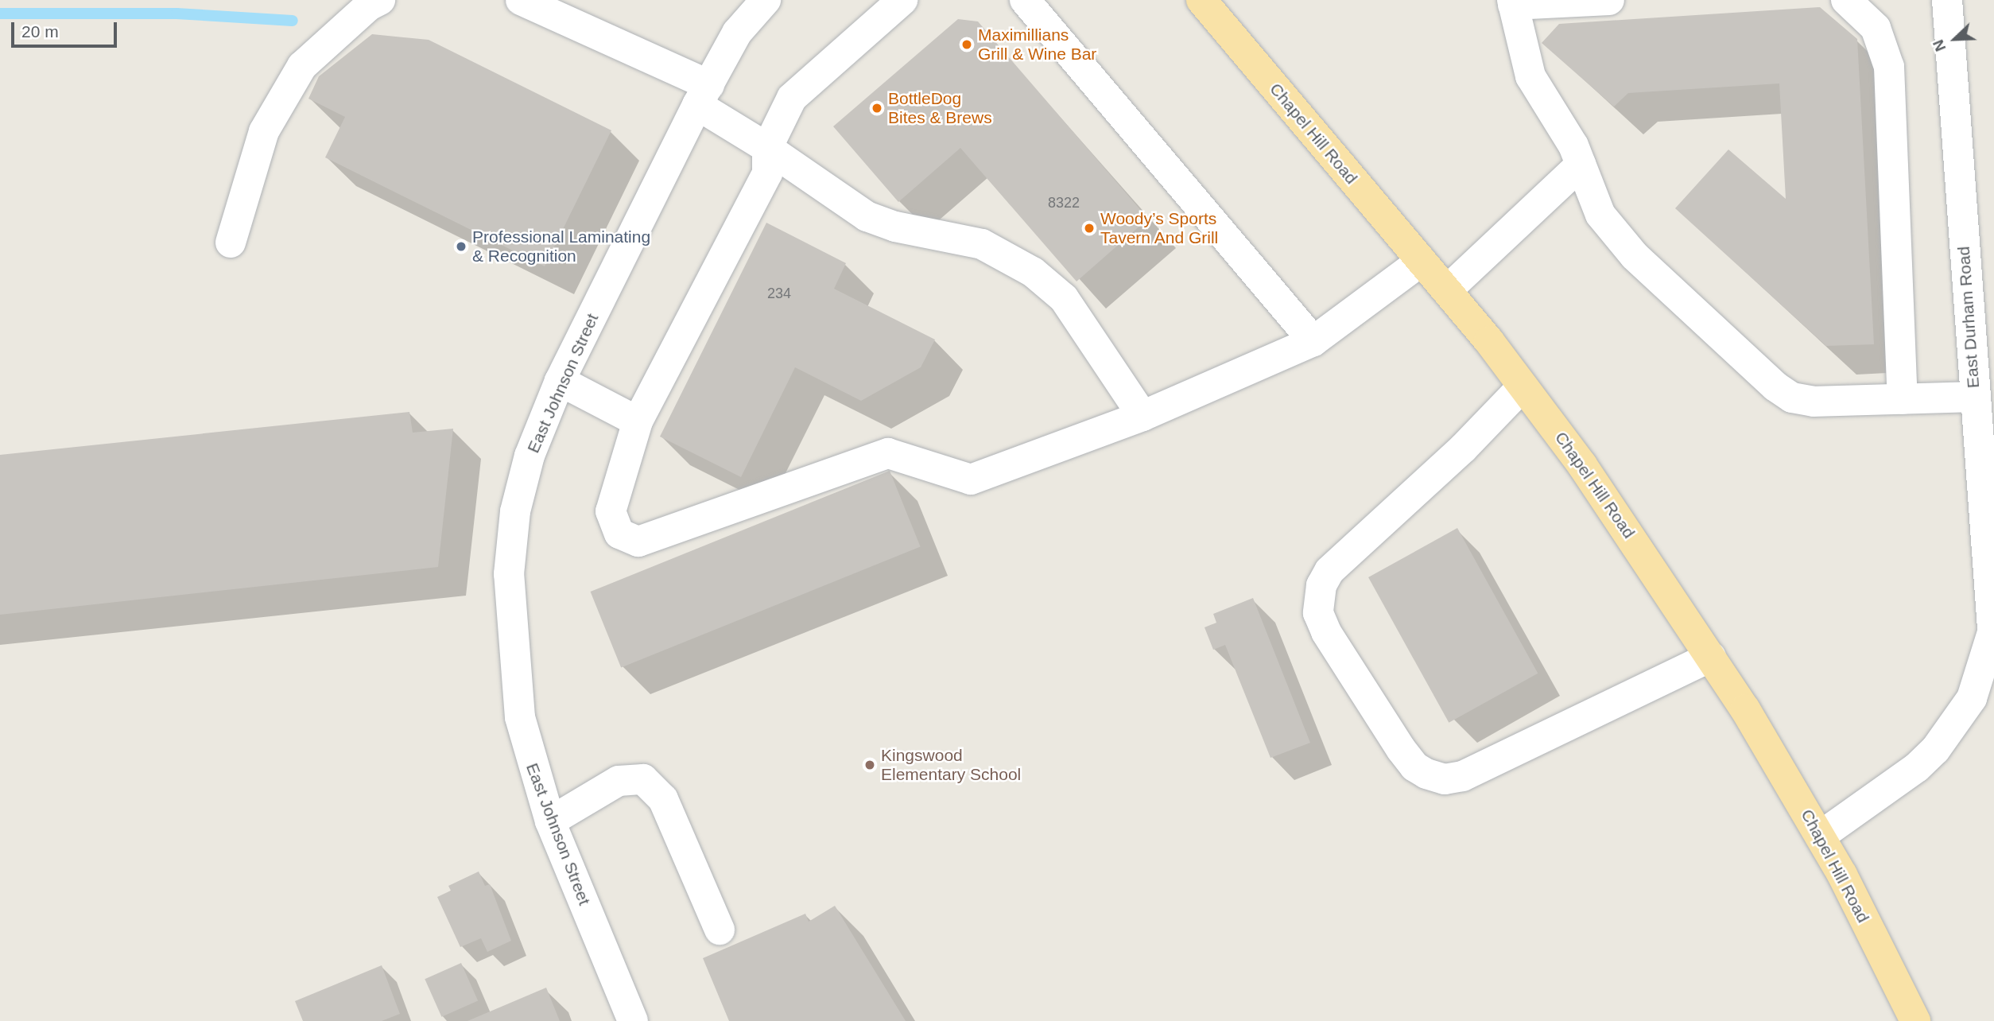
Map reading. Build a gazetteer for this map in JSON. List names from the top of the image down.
{
  "streets": {
    "main road": ["Chapel Hill Road"],
    "street": ["East Durham Road", "East Johnson Street"]
  },
  "crossings": [
    ["Chapel Hill Road", "East Durham Road"]
  ],
  "places": [
    "Maximillians Grill & Wine Bar",
    "BottleDog Bites & Brews",
    "Woody’s Sports Tavern And Grill",
    "Professional Laminating & Recognition",
    "Kingswood Elementary School"
  ],
  "house_numbers": ["8322", "234"],
  "scale_bar": "20 m",
  "north": "bottom left"
}
